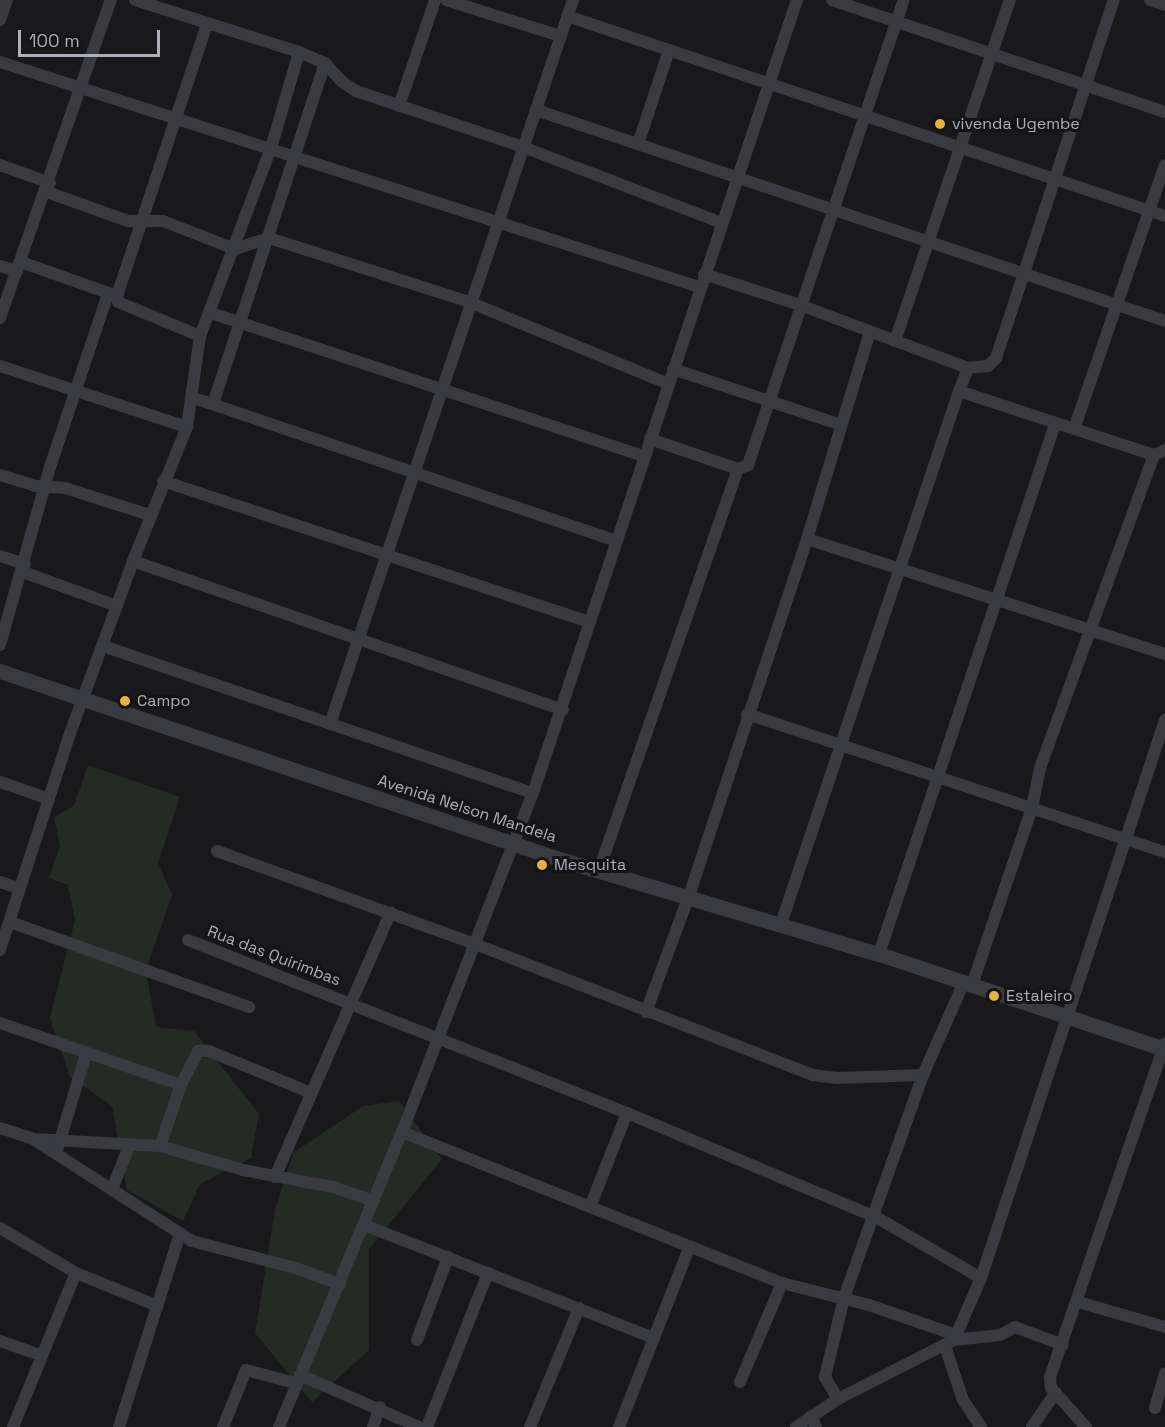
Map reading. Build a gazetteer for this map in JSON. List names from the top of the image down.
{
  "streets": {
    "street": ["Avenida Nelson Mandela", "Rua das Quirimbas"]
  },
  "places": [
    "vivenda Ugembe",
    "Campo",
    "Mesquita",
    "Estaleiro"
  ],
  "scale_bar": "100 m"
}
